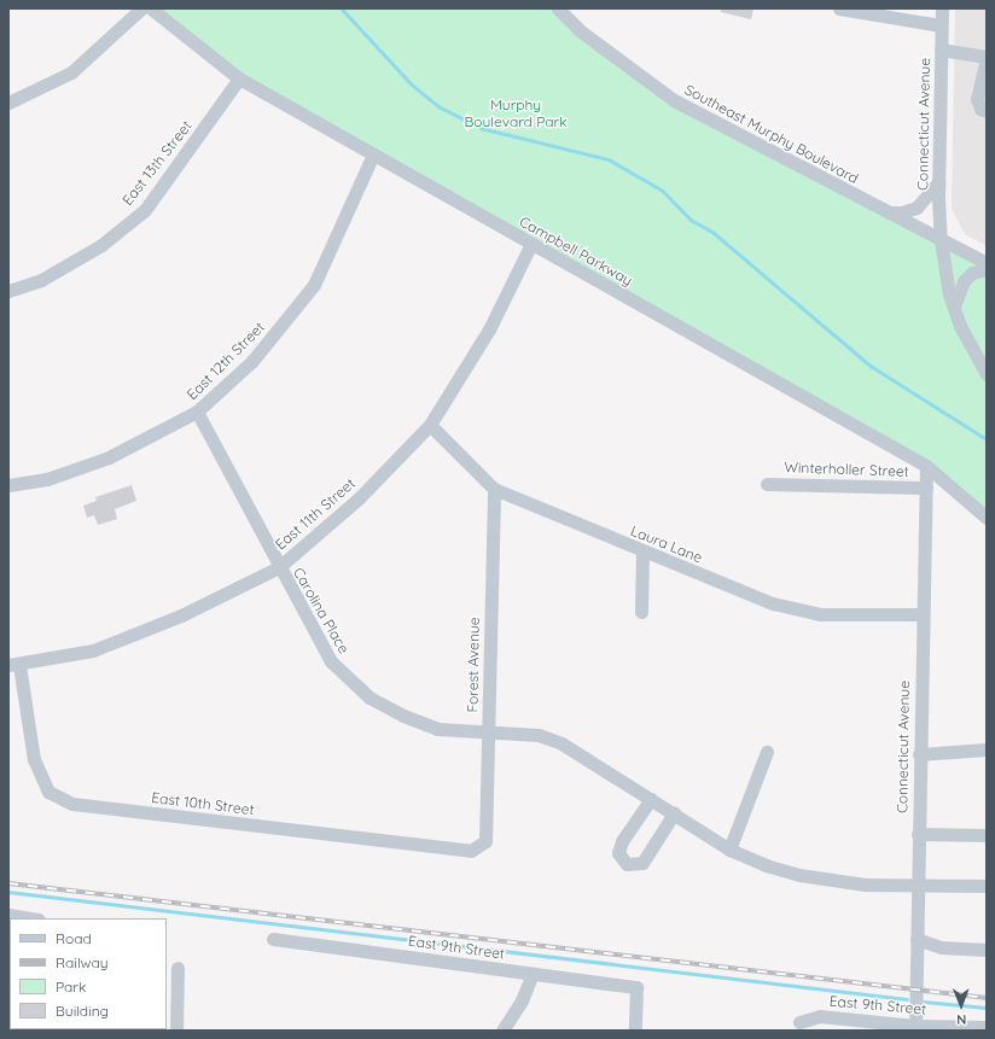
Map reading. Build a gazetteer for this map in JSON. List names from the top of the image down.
{
  "streets": {
    "street": [
      "Connecticut Avenue",
      "Southeast Murphy Boulevard",
      "East 13th Street",
      "Campbell Parkway",
      "East 12th Street",
      "Winterholler Street",
      "East 11th Street",
      "Laura Lane",
      "Carolina Place",
      "Forest Avenue",
      "East 10th Street",
      "East 9th Street"
    ]
  },
  "crossings": [
    ["Connecticut Avenue", "Southeast Murphy Boulevard"],
    ["Connecticut Avenue", "Campbell Parkway"],
    ["Connecticut Avenue", "Winterholler Street"],
    ["Connecticut Avenue", "Laura Lane"],
    ["Connecticut Avenue", "Carolina Place"],
    ["Connecticut Avenue", "East 9th Street"],
    ["East 13th Street", "Campbell Parkway"],
    ["Campbell Parkway", "East 12th Street"],
    ["Campbell Parkway", "East 11th Street"],
    ["East 12th Street", "Carolina Place"],
    ["East 11th Street", "Laura Lane"],
    ["East 11th Street", "Carolina Place"],
    ["East 11th Street", "East 10th Street"],
    ["Laura Lane", "Forest Avenue"],
    ["Carolina Place", "Forest Avenue"],
    ["Forest Avenue", "East 10th Street"]
  ],
  "parks": ["Murphy Boulevard Park"],
  "legend": [
    "Road",
    "Railway",
    "Park",
    "Building"
  ],
  "north": "bottom"
}
